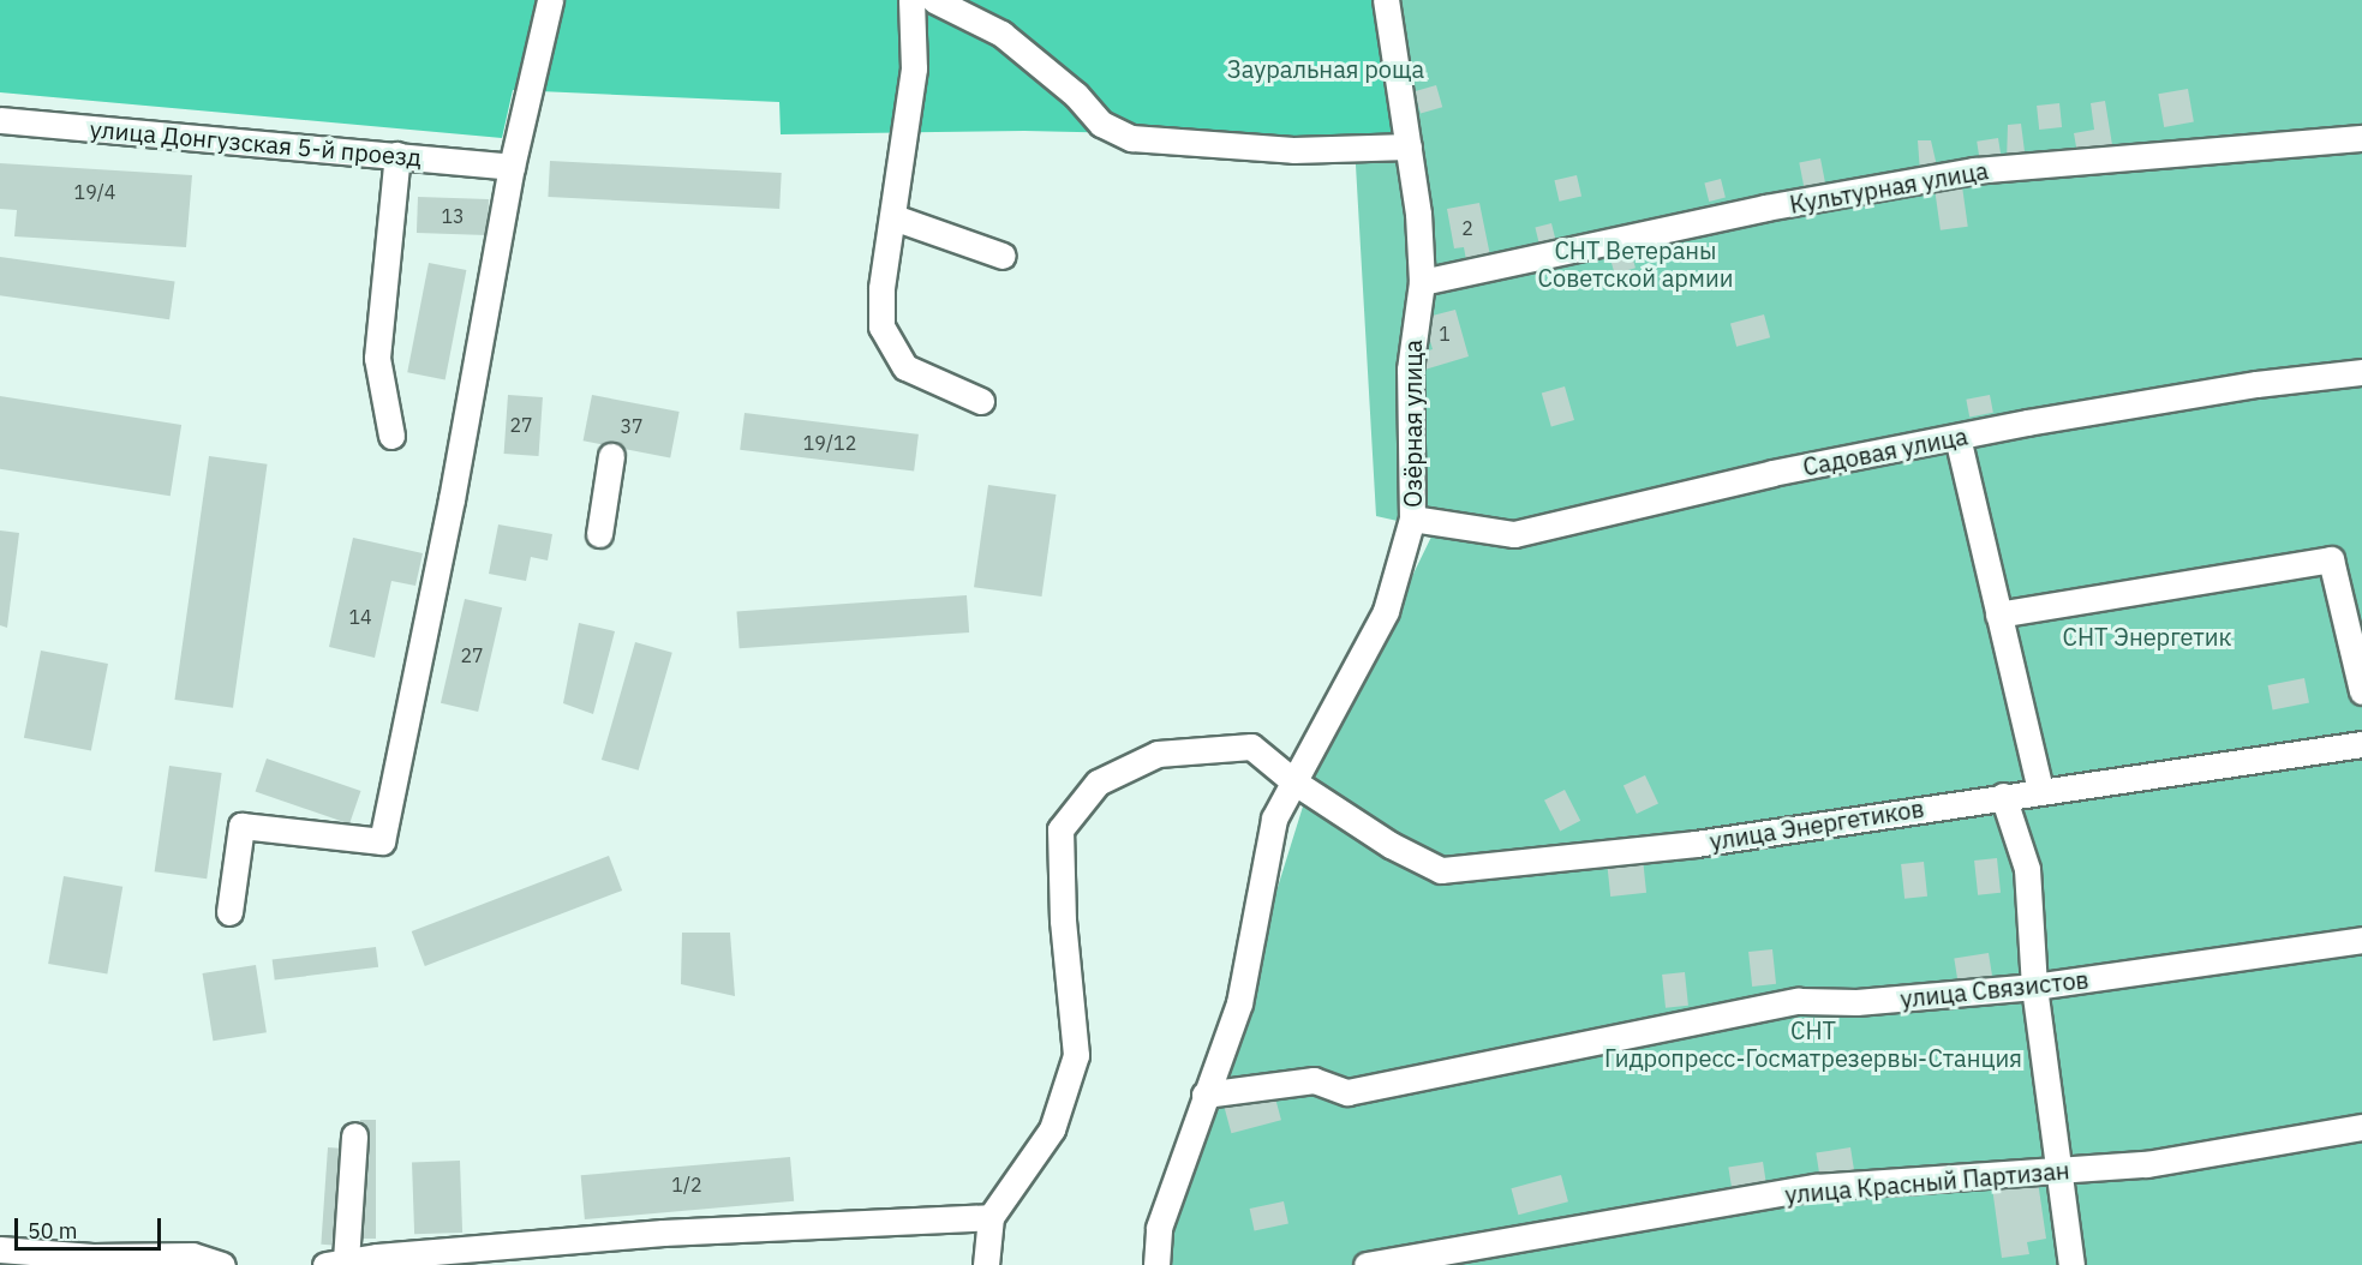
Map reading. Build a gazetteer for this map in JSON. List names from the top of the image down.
{
  "streets": {
    "street": [
      "улица Донгузская 5-й проезд",
      "Культурная улица",
      "Озёрная улица",
      "Садовая улица",
      "улица Энергетиков",
      "улица Связистов",
      "улица Красный Партизан"
    ]
  },
  "crossings": [
    ["Культурная улица", "Озёрная улица"],
    ["Озёрная улица", "Садовая улица"],
    ["Озёрная улица", "улица Энергетиков"],
    ["Озёрная улица", "улица Связистов"]
  ],
  "parks": [
    "Зауральная роща",
    "СНТ Ветераны Советской армии",
    "СНТ Энергетик",
    "СНТ Гидропресс-Госматрезервы-Станция"
  ],
  "house_numbers": [
    "19/4",
    "13",
    "2",
    "1",
    "27",
    "37",
    "19/12",
    "14",
    "27",
    "1/2"
  ],
  "scale_bar": "50 m"
}
